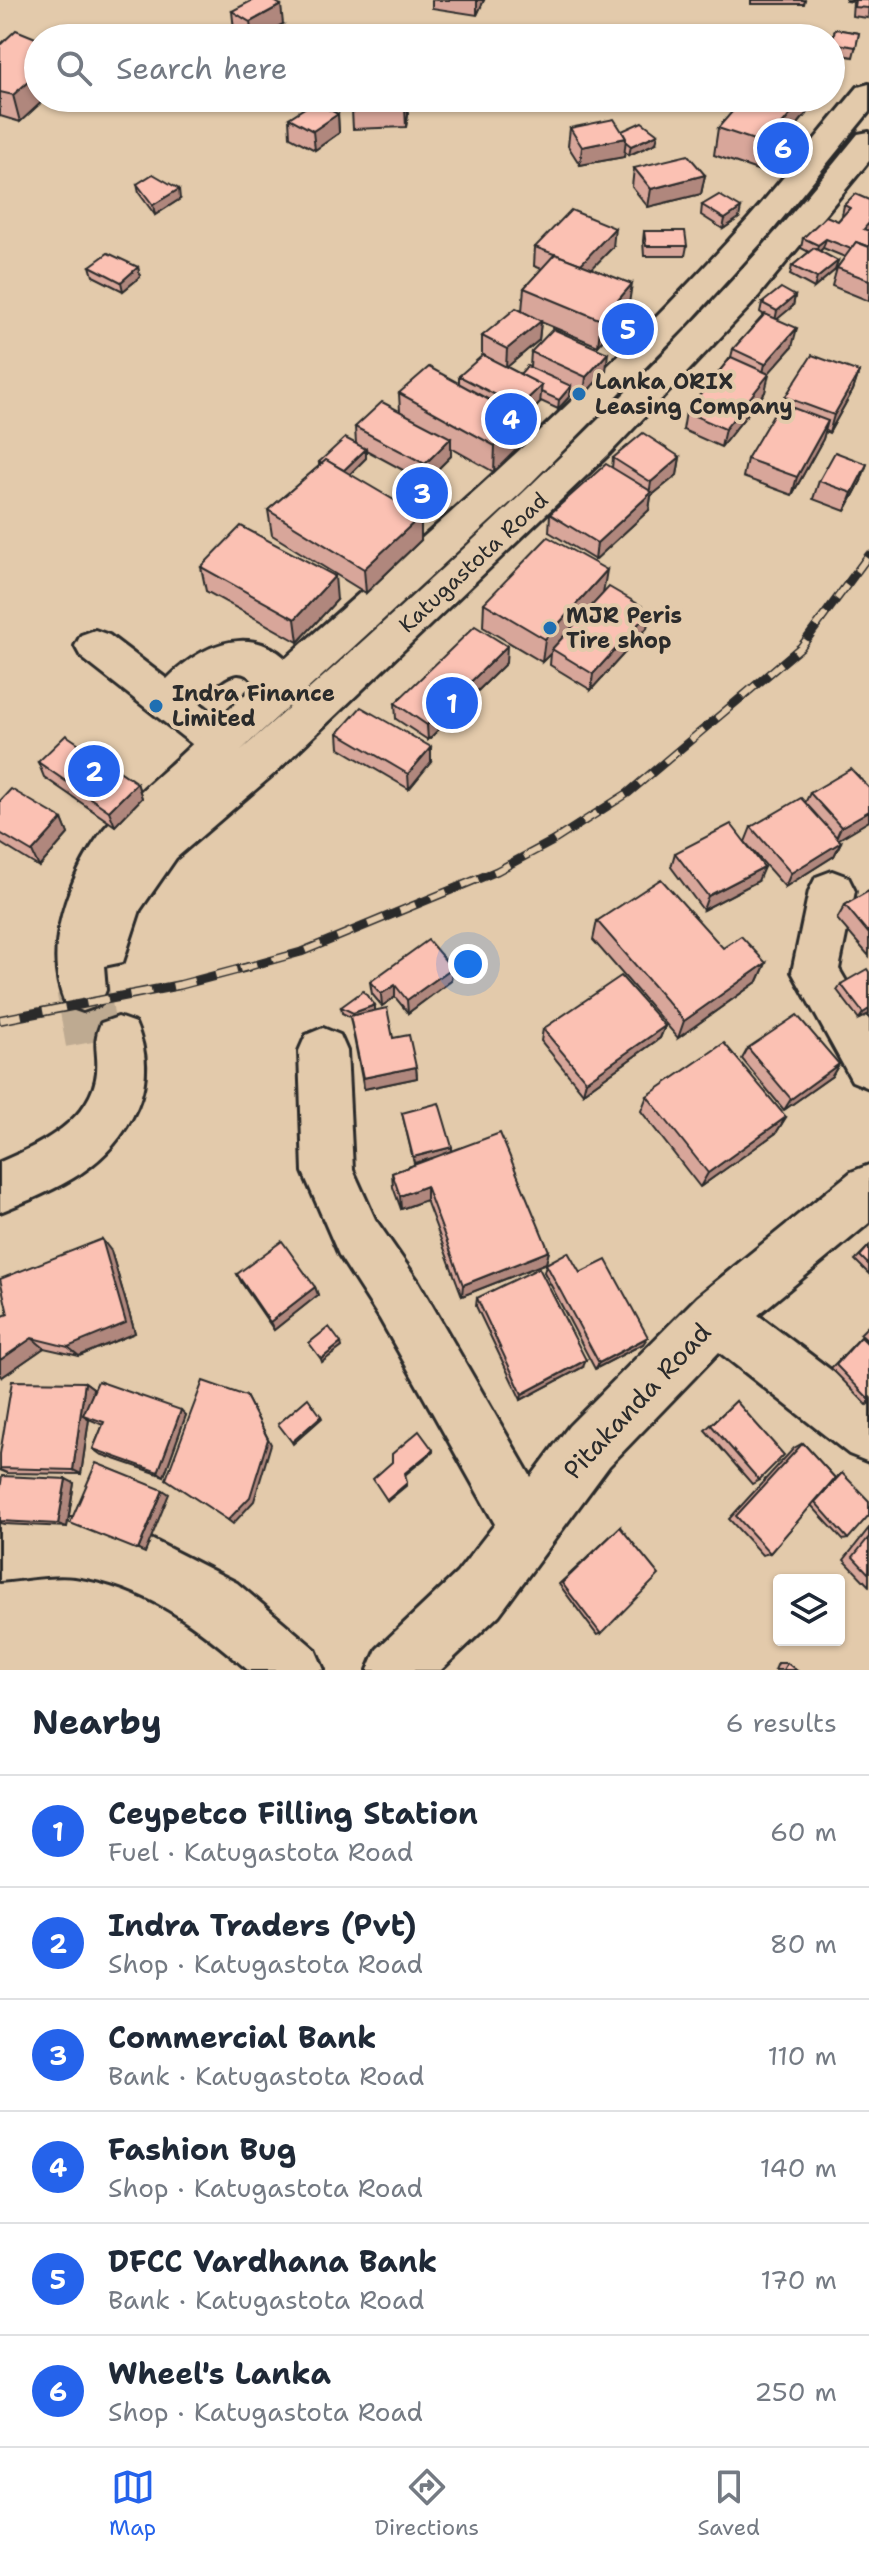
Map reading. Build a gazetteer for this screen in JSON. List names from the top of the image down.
{
  "streets": {
    "main road": ["Katugastota Road", "Pitakanda Road"]
  },
  "places": ["Lanka ORIX Leasing Company", "MJR Peris Tire shop", "Indra Finance Limited"],
  "page": {
    "search": "Search here",
    "pins": [
      "6",
      "5",
      "4",
      "3",
      "1",
      "2"
    ],
    "heading": ["Nearby", "6 results"],
    "list": [
      {
        "mark": "1",
        "name": "Ceypetco Filling Station",
        "note": "Fuel · Katugastota Road",
        "value": "60 m"
      },
      {
        "mark": "2",
        "name": "Indra Traders (Pvt)",
        "note": "Shop · Katugastota Road",
        "value": "80 m"
      },
      {
        "mark": "3",
        "name": "Commercial Bank",
        "note": "Bank · Katugastota Road",
        "value": "110 m"
      },
      {
        "mark": "4",
        "name": "Fashion Bug",
        "note": "Shop · Katugastota Road",
        "value": "140 m"
      },
      {
        "mark": "5",
        "name": "DFCC Vardhana Bank",
        "note": "Bank · Katugastota Road",
        "value": "170 m"
      },
      {
        "mark": "6",
        "name": "Wheel's Lanka",
        "note": "Shop · Katugastota Road",
        "value": "250 m"
      }
    ],
    "nav": ["Map", "Directions", "Saved"]
  }
}
